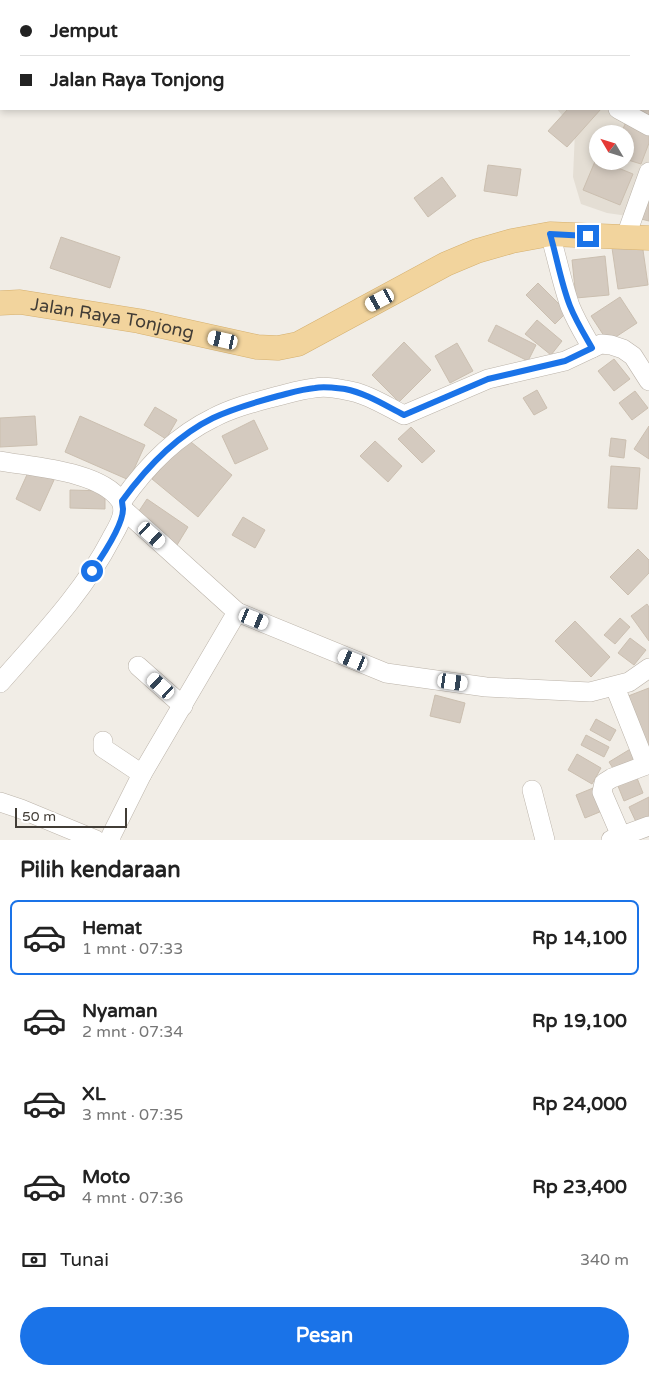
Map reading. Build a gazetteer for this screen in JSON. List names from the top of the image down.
{
  "streets": {
    "main road": ["Jalan Raya Tonjong"]
  },
  "scale_bar": "50 m",
  "north": "top left",
  "page": {
    "banner": ["Jemput", "Jalan Raya Tonjong"],
    "scale": "50 m",
    "heading": "Pilih kendaraan",
    "list": [
      {
        "name": "Hemat",
        "note": "1 mnt · 07:33",
        "value": "Rp 14,100"
      },
      {
        "name": "Nyaman",
        "note": "2 mnt · 07:34",
        "value": "Rp 19,100"
      },
      {
        "name": "XL",
        "note": "3 mnt · 07:35",
        "value": "Rp 24,000"
      },
      {
        "name": "Moto",
        "note": "4 mnt · 07:36",
        "value": "Rp 23,400"
      }
    ],
    "pay": ["Tunai", "340 m"],
    "buttons": "Pesan"
  }
}
